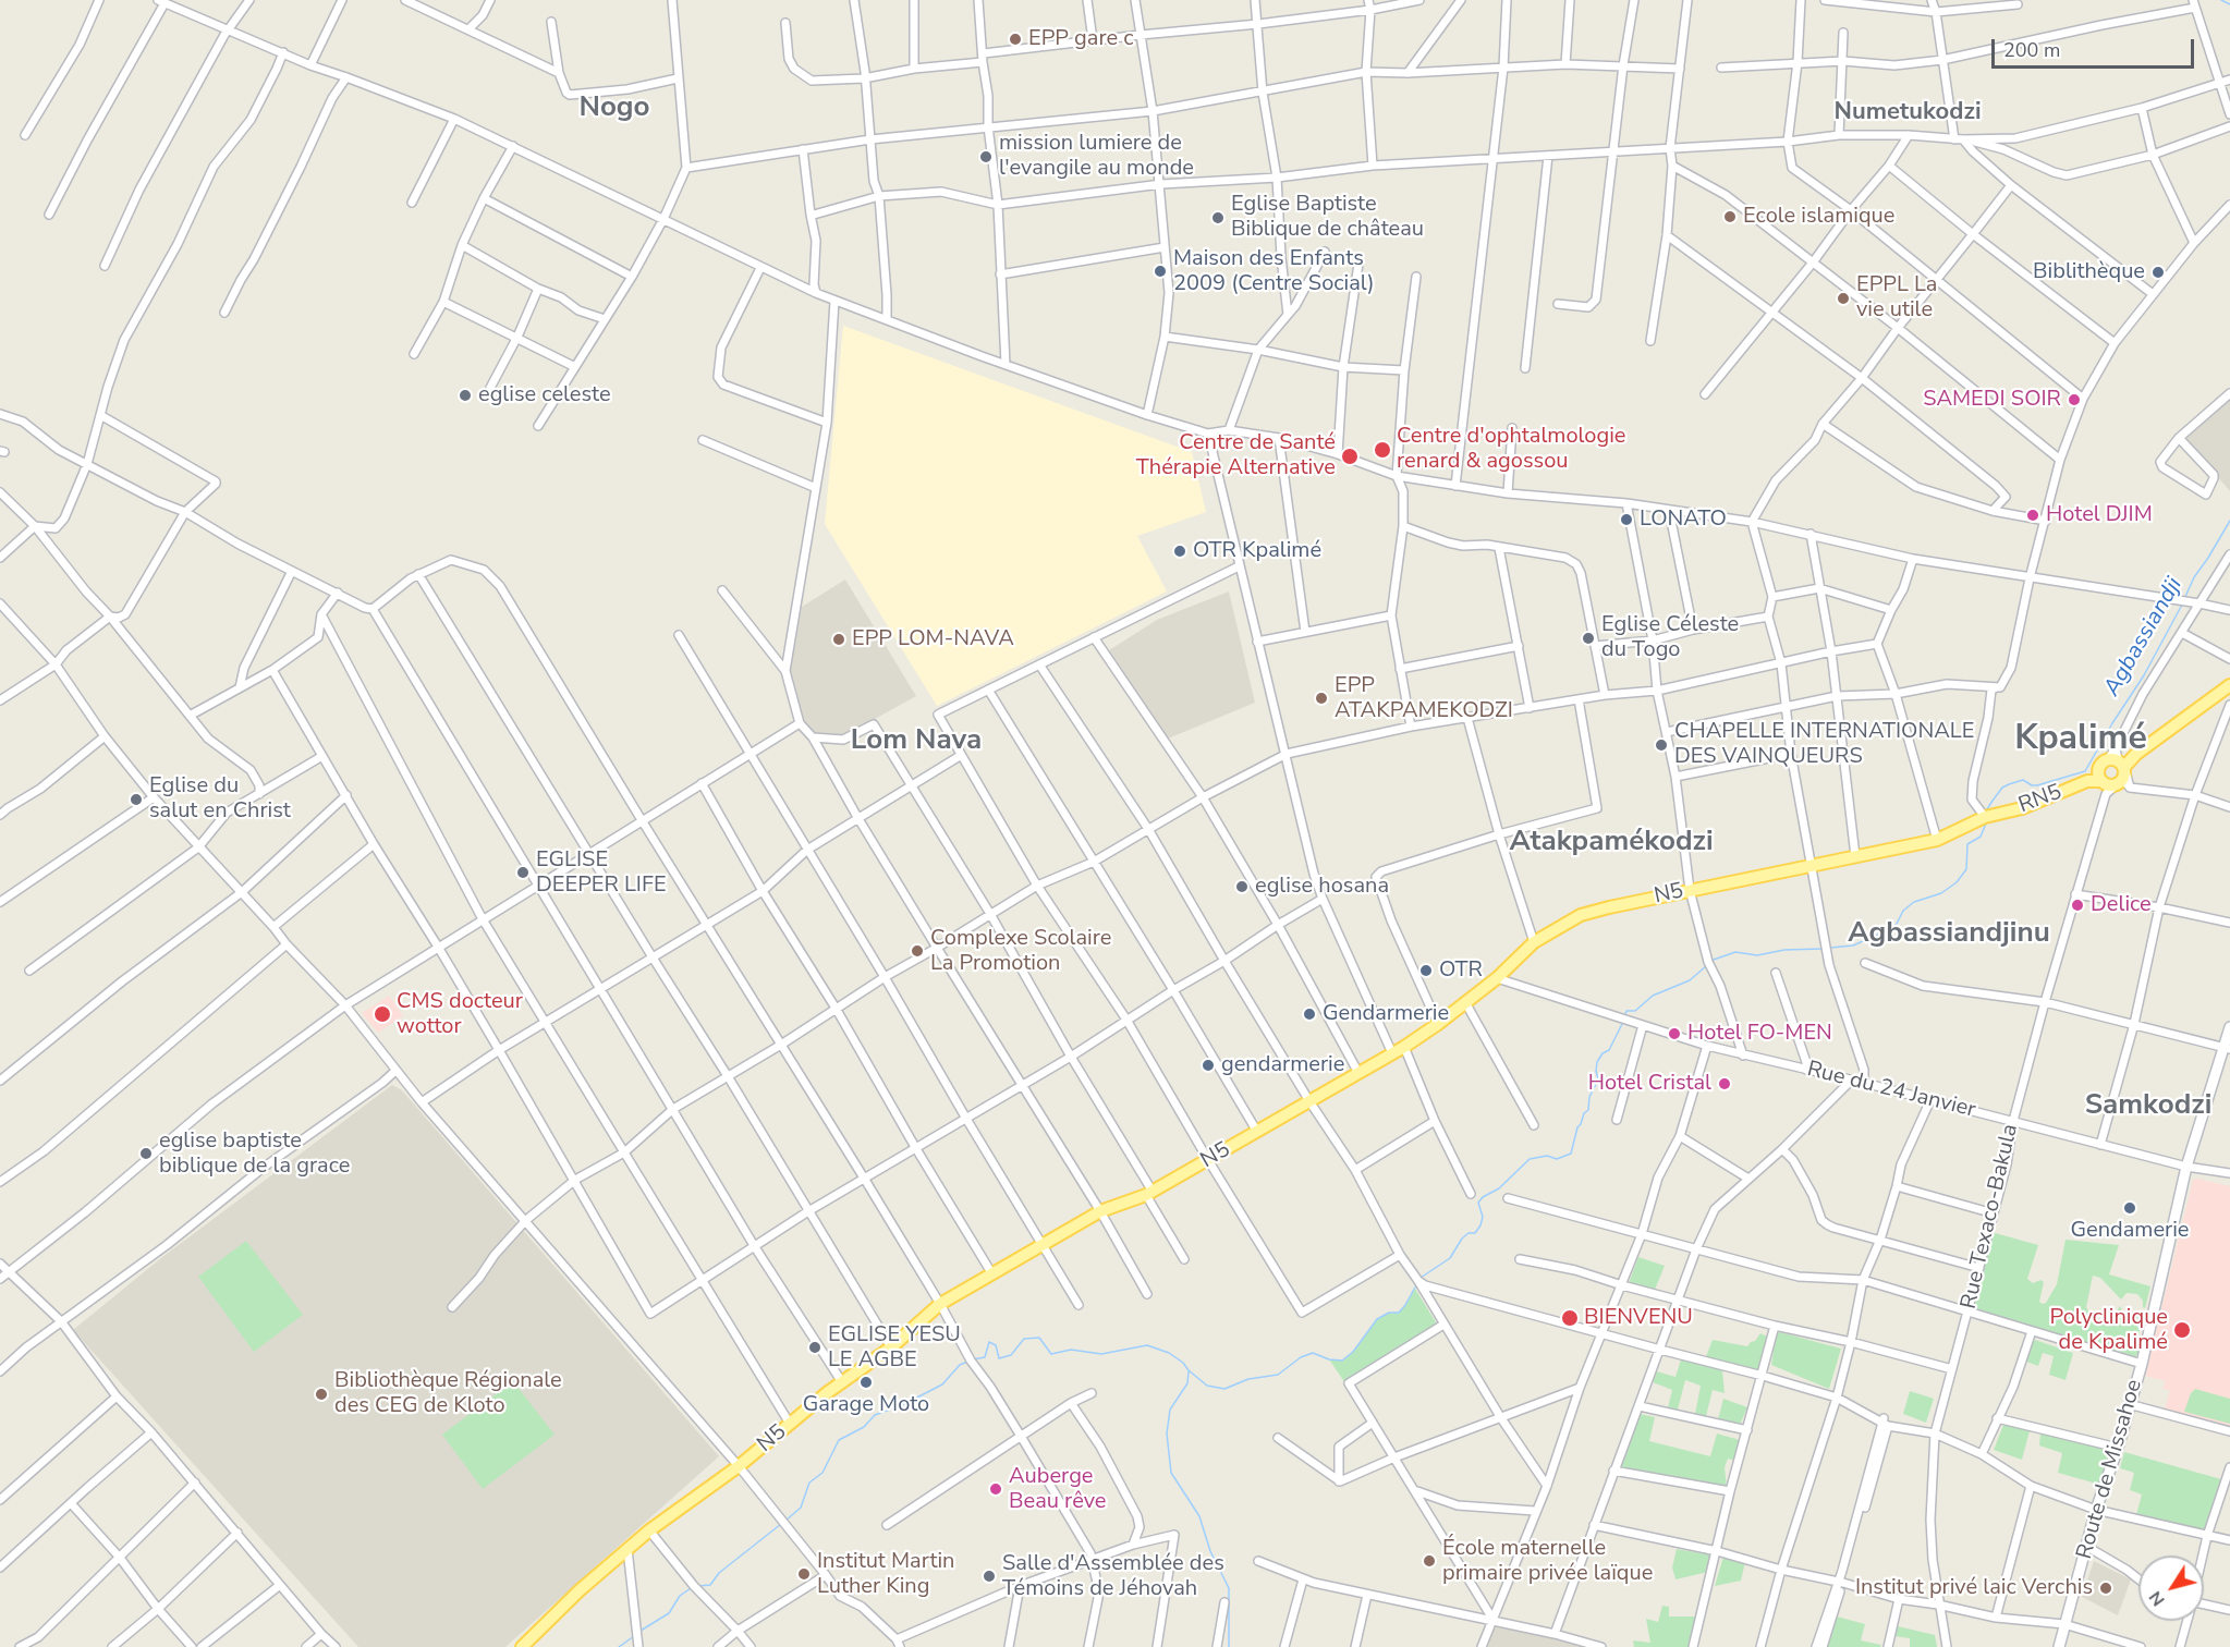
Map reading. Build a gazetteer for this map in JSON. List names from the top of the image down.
{
  "streets": {
    "main road": ["RN5", "N5", "Route de Missahoe"],
    "street": ["Rue du 24 Janvier", "Rue Texaco-Bakula"]
  },
  "crossings": [
    ["RN5", "N5"],
    ["N5", "Rue du 24 Janvier"],
    ["Rue du 24 Janvier", "Rue Texaco-Bakula"],
    ["Rue du 24 Janvier", "Route de Missahoe"]
  ],
  "districts": [
    "Nogo",
    "Numetukodzi",
    "Kpalimé",
    "Lom Nava",
    "Atakpamékodzi",
    "Agbassiandjinu",
    "Samkodzi"
  ],
  "water": ["Agbassiandji"],
  "places": [
    "EPP gare c",
    "mission lumiere de l'evangile au monde",
    "Ecole islamique",
    "Eglise Baptiste Biblique de château",
    "Maison des Enfants 2009 (Centre Social)",
    "Biblithèque",
    "EPPL La vie utile",
    "eglise celeste",
    "SAMEDI SOIR",
    "Centre d'ophtalmologie renard & agossou",
    "Centre de Santé Thérapie Alternative",
    "Hotel DJIM",
    "LONATO",
    "OTR Kpalimé",
    "Eglise Céleste du Togo",
    "EPP LOM-NAVA",
    "EPP ATAKPAMEKODZI",
    "CHAPELLE INTERNATIONALE DES VAINQUEURS",
    "Eglise du salut en Christ",
    "EGLISE DEEPER LIFE",
    "eglise hosana",
    "Delice",
    "Complexe Scolaire La Promotion",
    "OTR",
    "CMS docteur wottor",
    "Gendarmerie",
    "Hotel FO-MEN",
    "gendarmerie",
    "Hotel Cristal",
    "eglise baptiste biblique de la grace",
    "Gendamerie",
    "BIENVENU",
    "Polyclinique de Kpalimé",
    "EGLISE YESU LE AGBE",
    "Garage Moto",
    "Bibliothèque Régionale des CEG de Kloto",
    "Auberge Beau rêve",
    "École maternelle primaire privée laïque",
    "Institut Martin Luther King",
    "Salle d'Assemblée des Témoins de Jéhovah",
    "Institut privé laic Verchis"
  ],
  "scale_bar": "200 m",
  "north": "bottom left"
}
